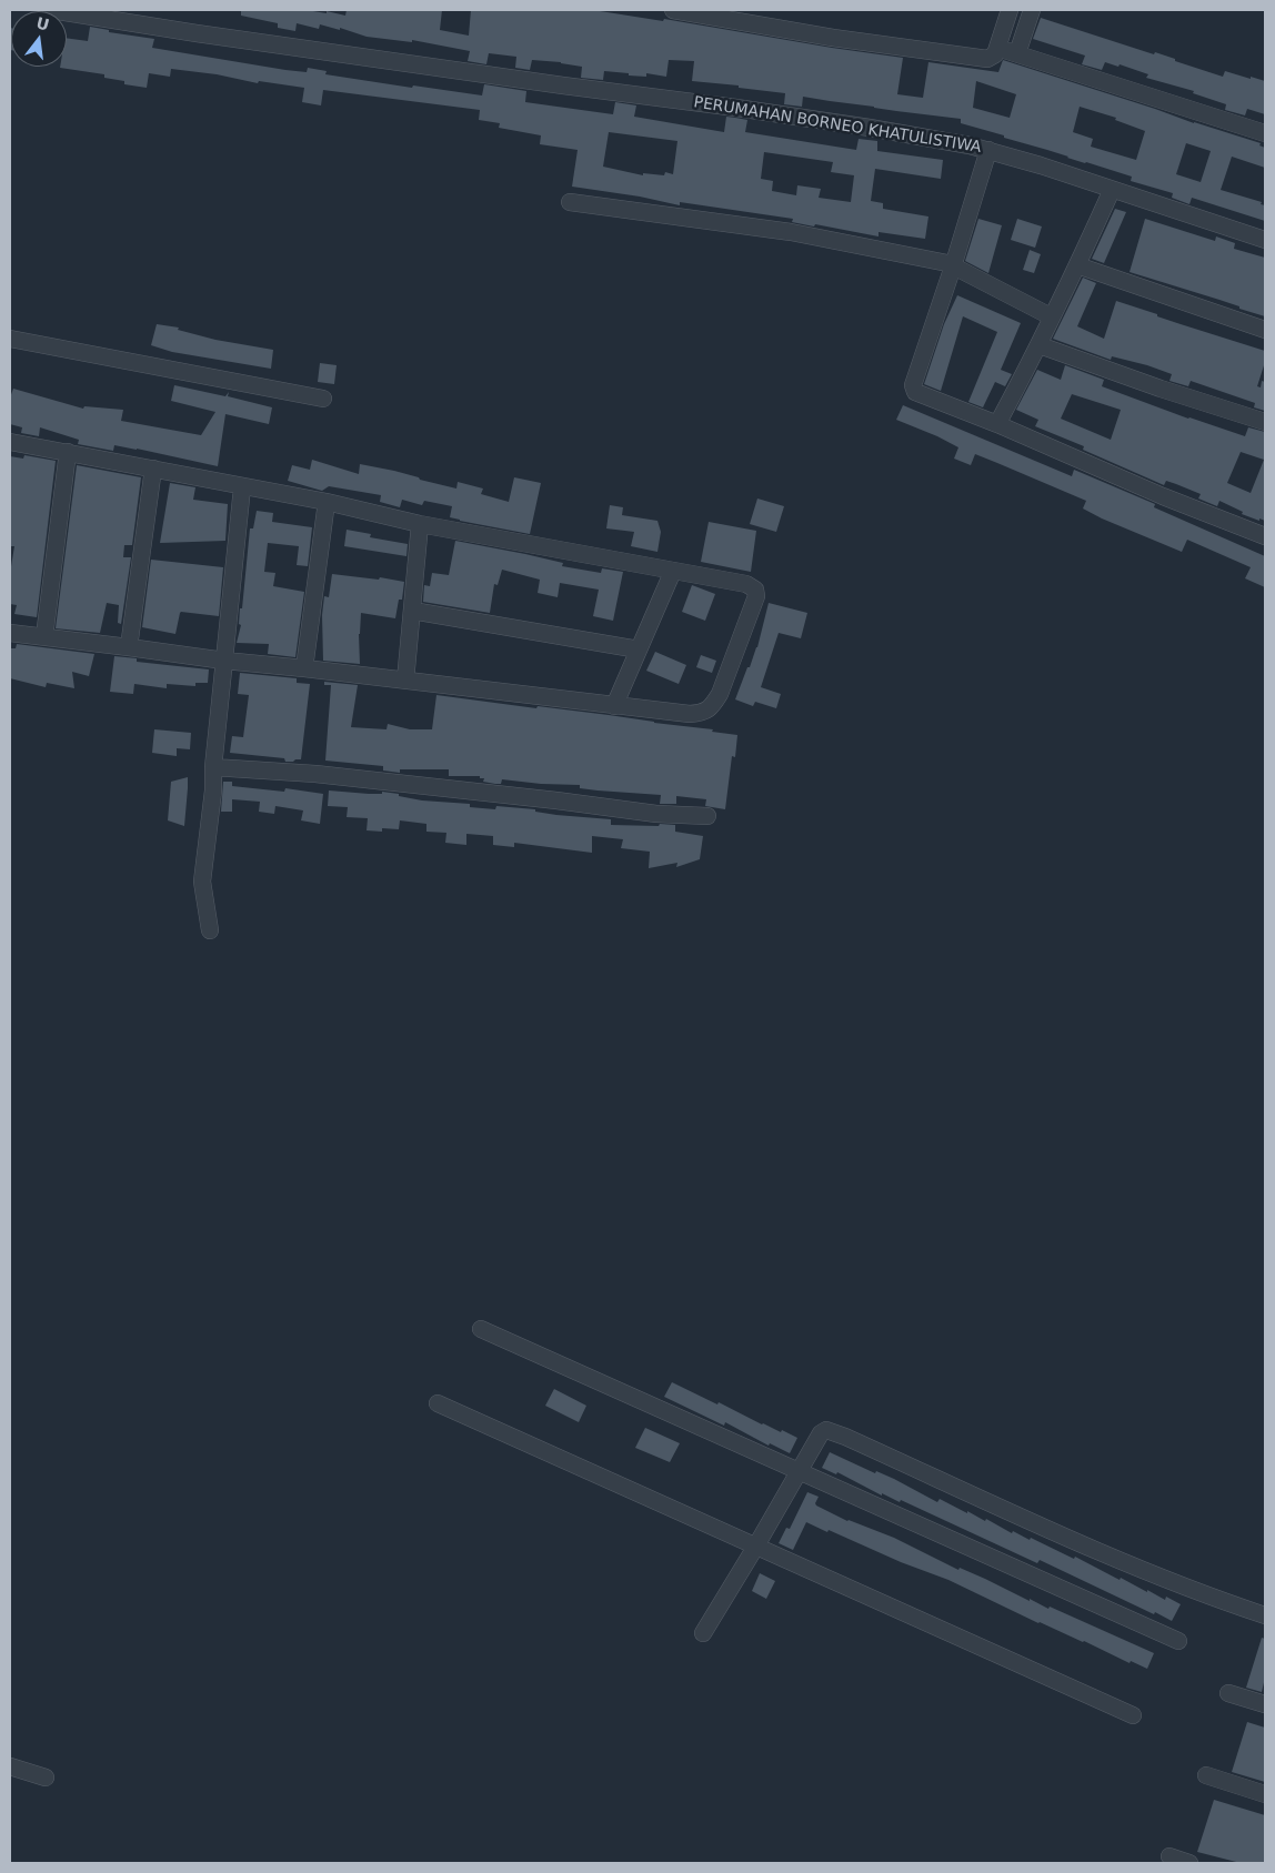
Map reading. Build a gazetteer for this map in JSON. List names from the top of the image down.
{
  "streets": {
    "street": ["PERUMAHAN BORNEO KHATULISTIWA"]
  },
  "north": "top"
}
